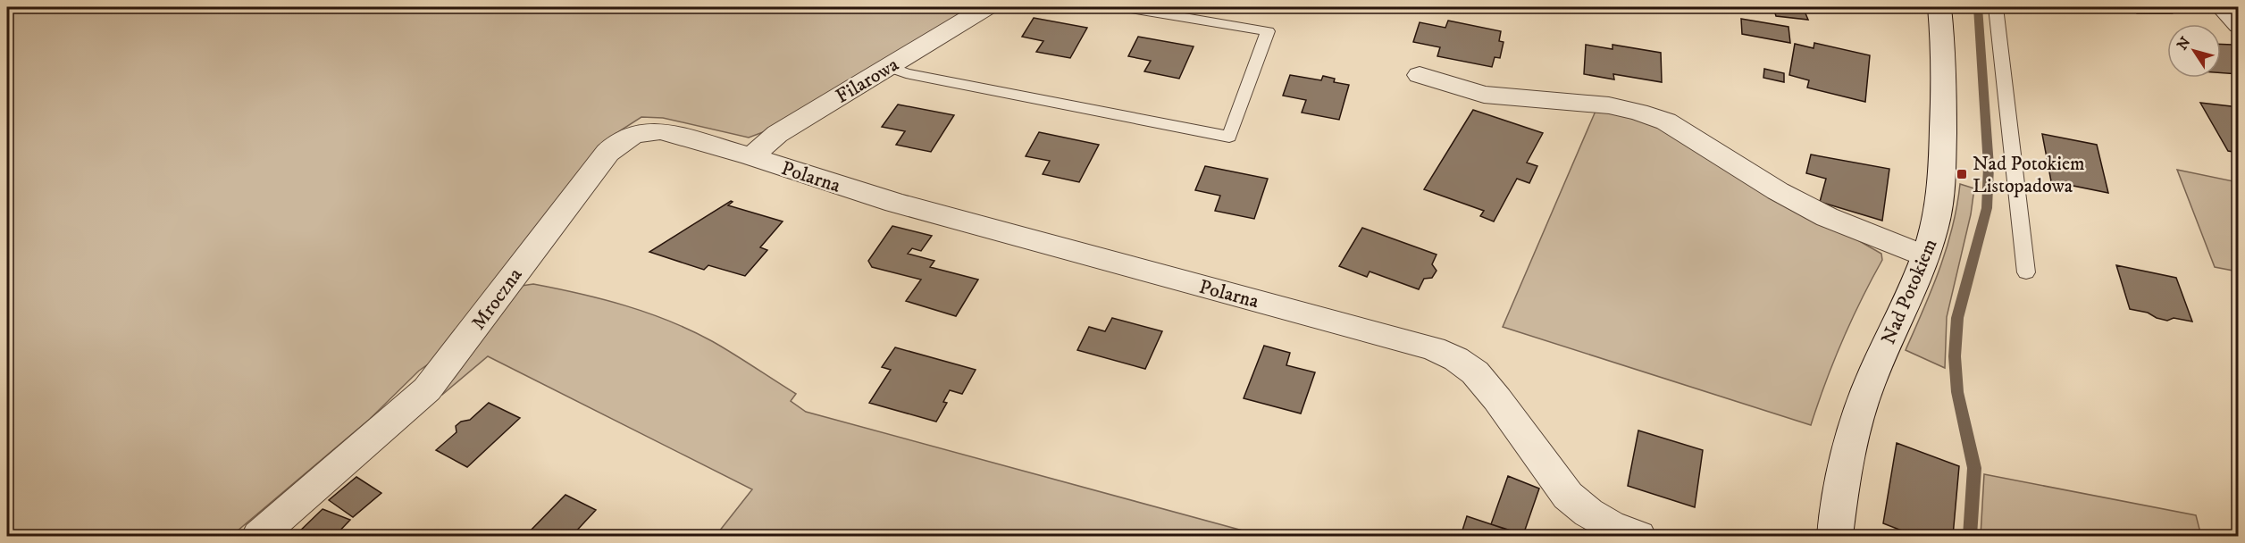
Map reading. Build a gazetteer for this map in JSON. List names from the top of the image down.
{
  "streets": {
    "street": [
      "Filarowa",
      "Polarna",
      "Nad Potokiem",
      "Mroczna"
    ]
  },
  "crossings": [
    ["Filarowa", "Polarna"],
    ["Filarowa", "Mroczna"],
    ["Polarna", "Mroczna"]
  ],
  "places": {
    "transit": ["Nad Potokiem Listopadowa"]
  },
  "north": "top left"
}
